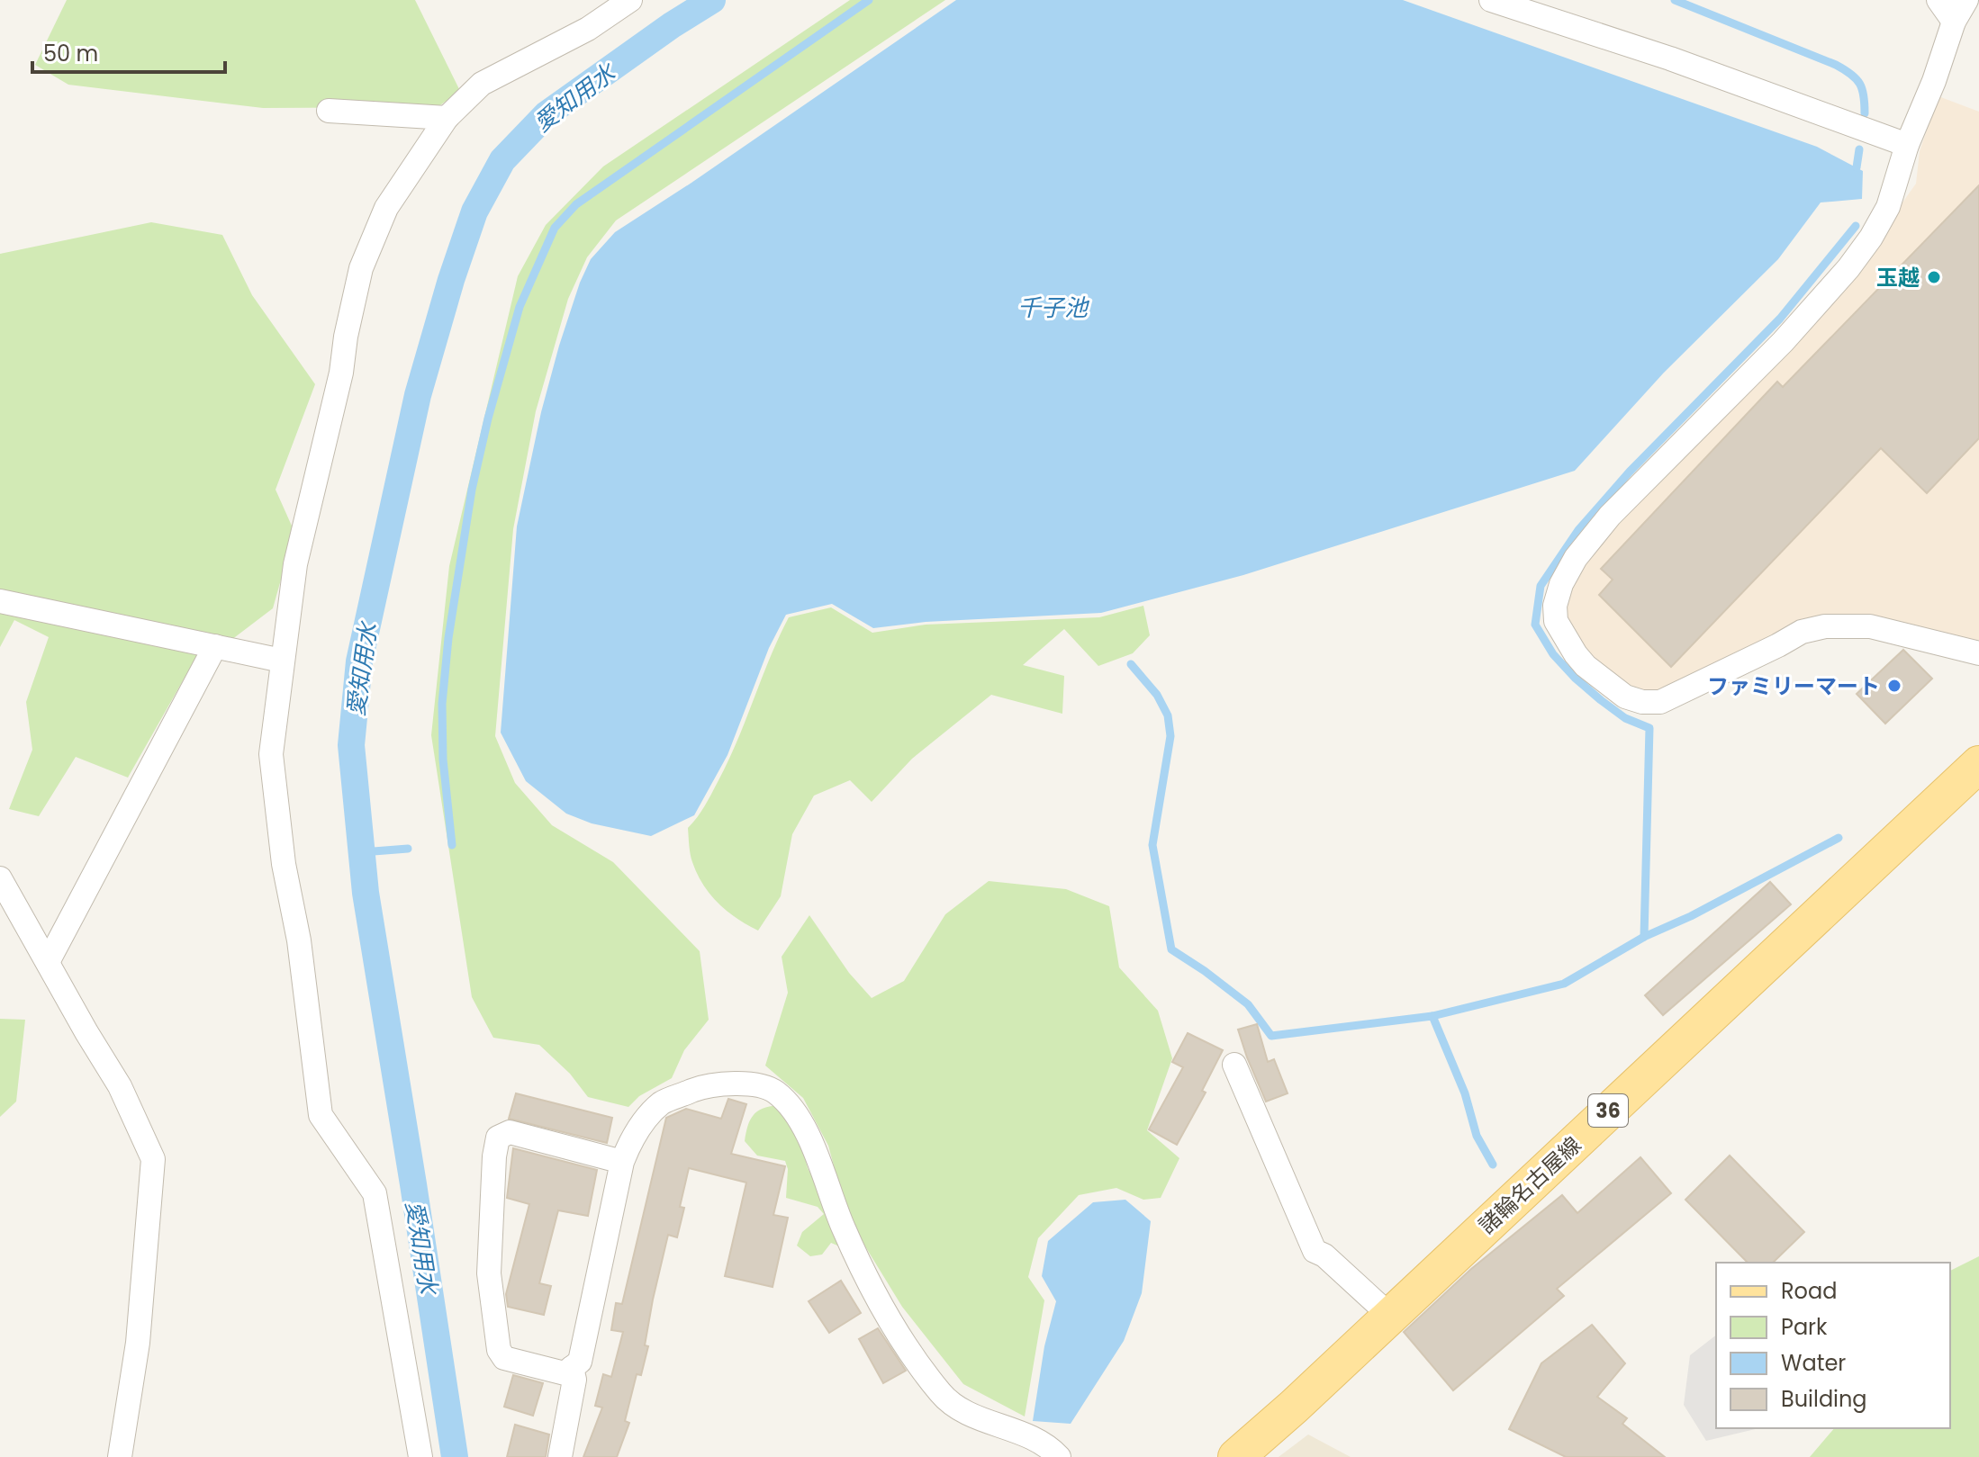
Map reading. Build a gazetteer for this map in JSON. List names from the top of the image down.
{
  "streets": {
    "main road": ["36", "諸輪名古屋線"]
  },
  "water": ["愛知用水", "千子池"],
  "places": ["玉越", "ファミリーマート"],
  "legend": [
    "Road",
    "Park",
    "Water",
    "Building"
  ],
  "scale_bar": "50 m"
}
